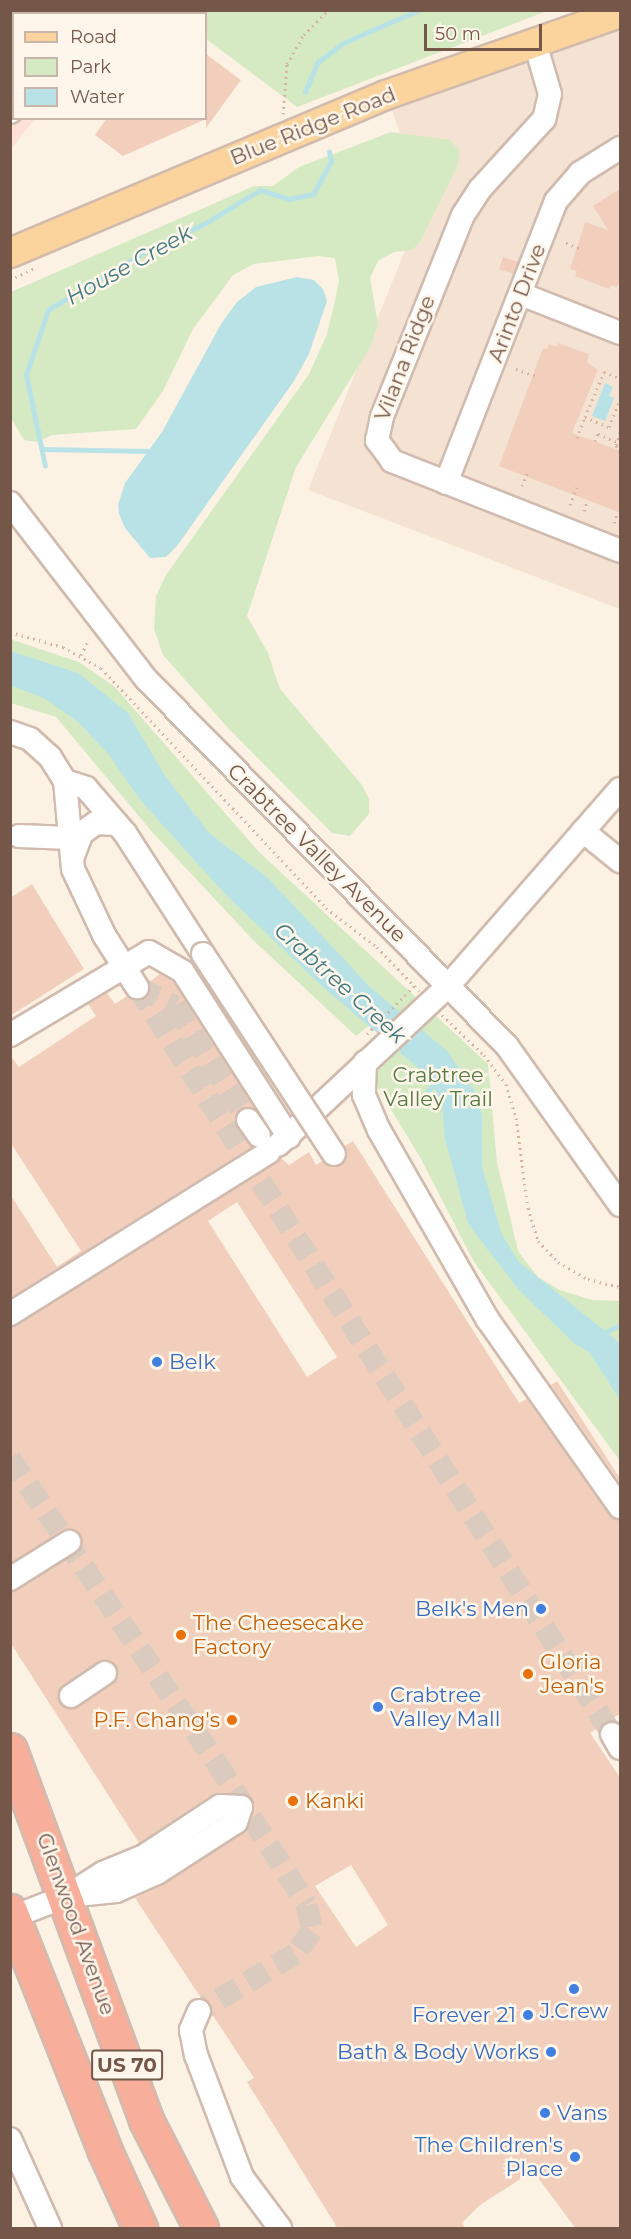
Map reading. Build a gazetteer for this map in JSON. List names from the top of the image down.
{
  "streets": {
    "highway": ["Glenwood Avenue", "US 70"],
    "main road": ["Blue Ridge Road"],
    "street": ["Arinto Drive", "Vilana Ridge", "Crabtree Valley Avenue"]
  },
  "crossings": [
    ["Blue Ridge Road", "Vilana Ridge"],
    ["Arinto Drive", "Vilana Ridge"]
  ],
  "water": ["House Creek", "Crabtree Creek"],
  "parks": ["Crabtree Valley Trail"],
  "places": [
    "Belk",
    "Belk's Men",
    "The Cheesecake Factory",
    "Gloria Jean's",
    "Crabtree Valley Mall",
    "P.F. Chang's",
    "Kanki",
    "J.Crew",
    "Forever 21",
    "Bath & Body Works",
    "Vans",
    "The Children's Place"
  ],
  "legend": ["Road", "Park", "Water"],
  "scale_bar": "50 m"
}
